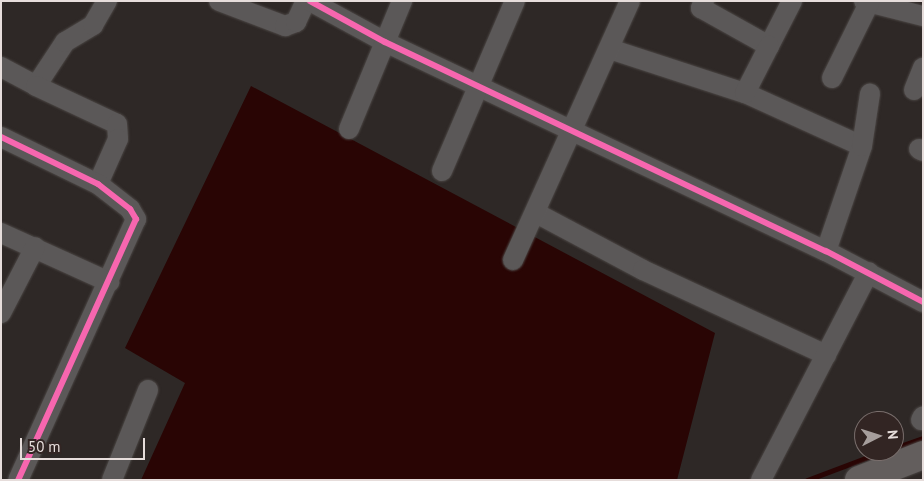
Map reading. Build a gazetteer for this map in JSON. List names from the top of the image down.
{
  "scale_bar": "50 m",
  "north": "right"
}
